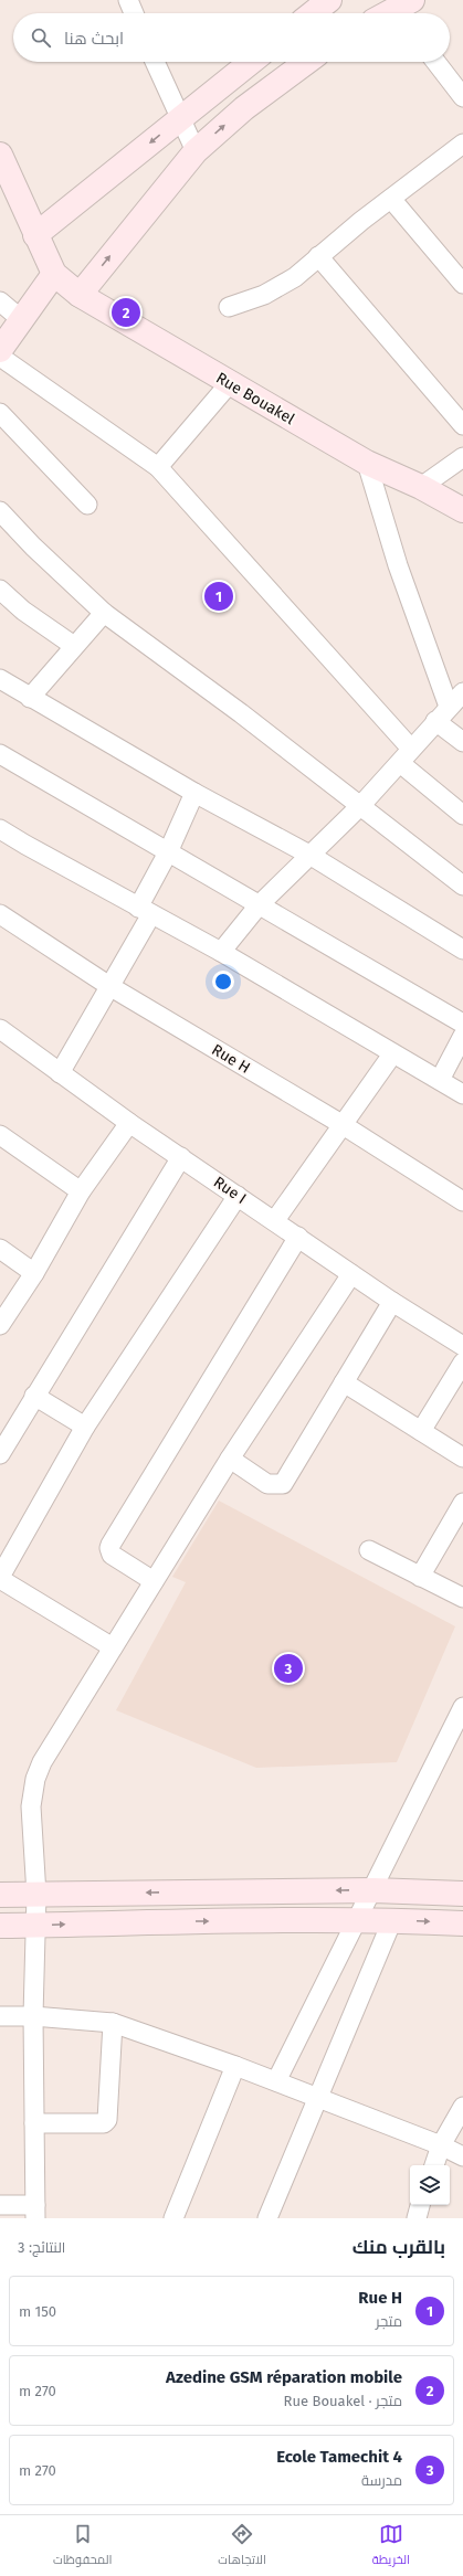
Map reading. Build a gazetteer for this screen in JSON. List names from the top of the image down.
{
  "streets": {
    "main road": ["Rue Bouakel"],
    "street": ["Rue H", "Rue I"]
  },
  "page": {
    "search": "ابحث هنا",
    "pins": ["2", "1", "3"],
    "heading": ["بالقرب منك", "النتائج: 3"],
    "list": [
      {
        "mark": "1",
        "name": "Rue H",
        "note": "متجر",
        "value": "150 m"
      },
      {
        "mark": "2",
        "name": "Azedine GSM réparation mobile",
        "note": "متجر · Rue Bouakel",
        "value": "270 m"
      },
      {
        "mark": "3",
        "name": "Ecole Tamechit 4",
        "note": "مدرسة",
        "value": "270 m"
      }
    ],
    "nav": ["الخريطة", "الاتجاهات", "المحفوظات"]
  }
}
